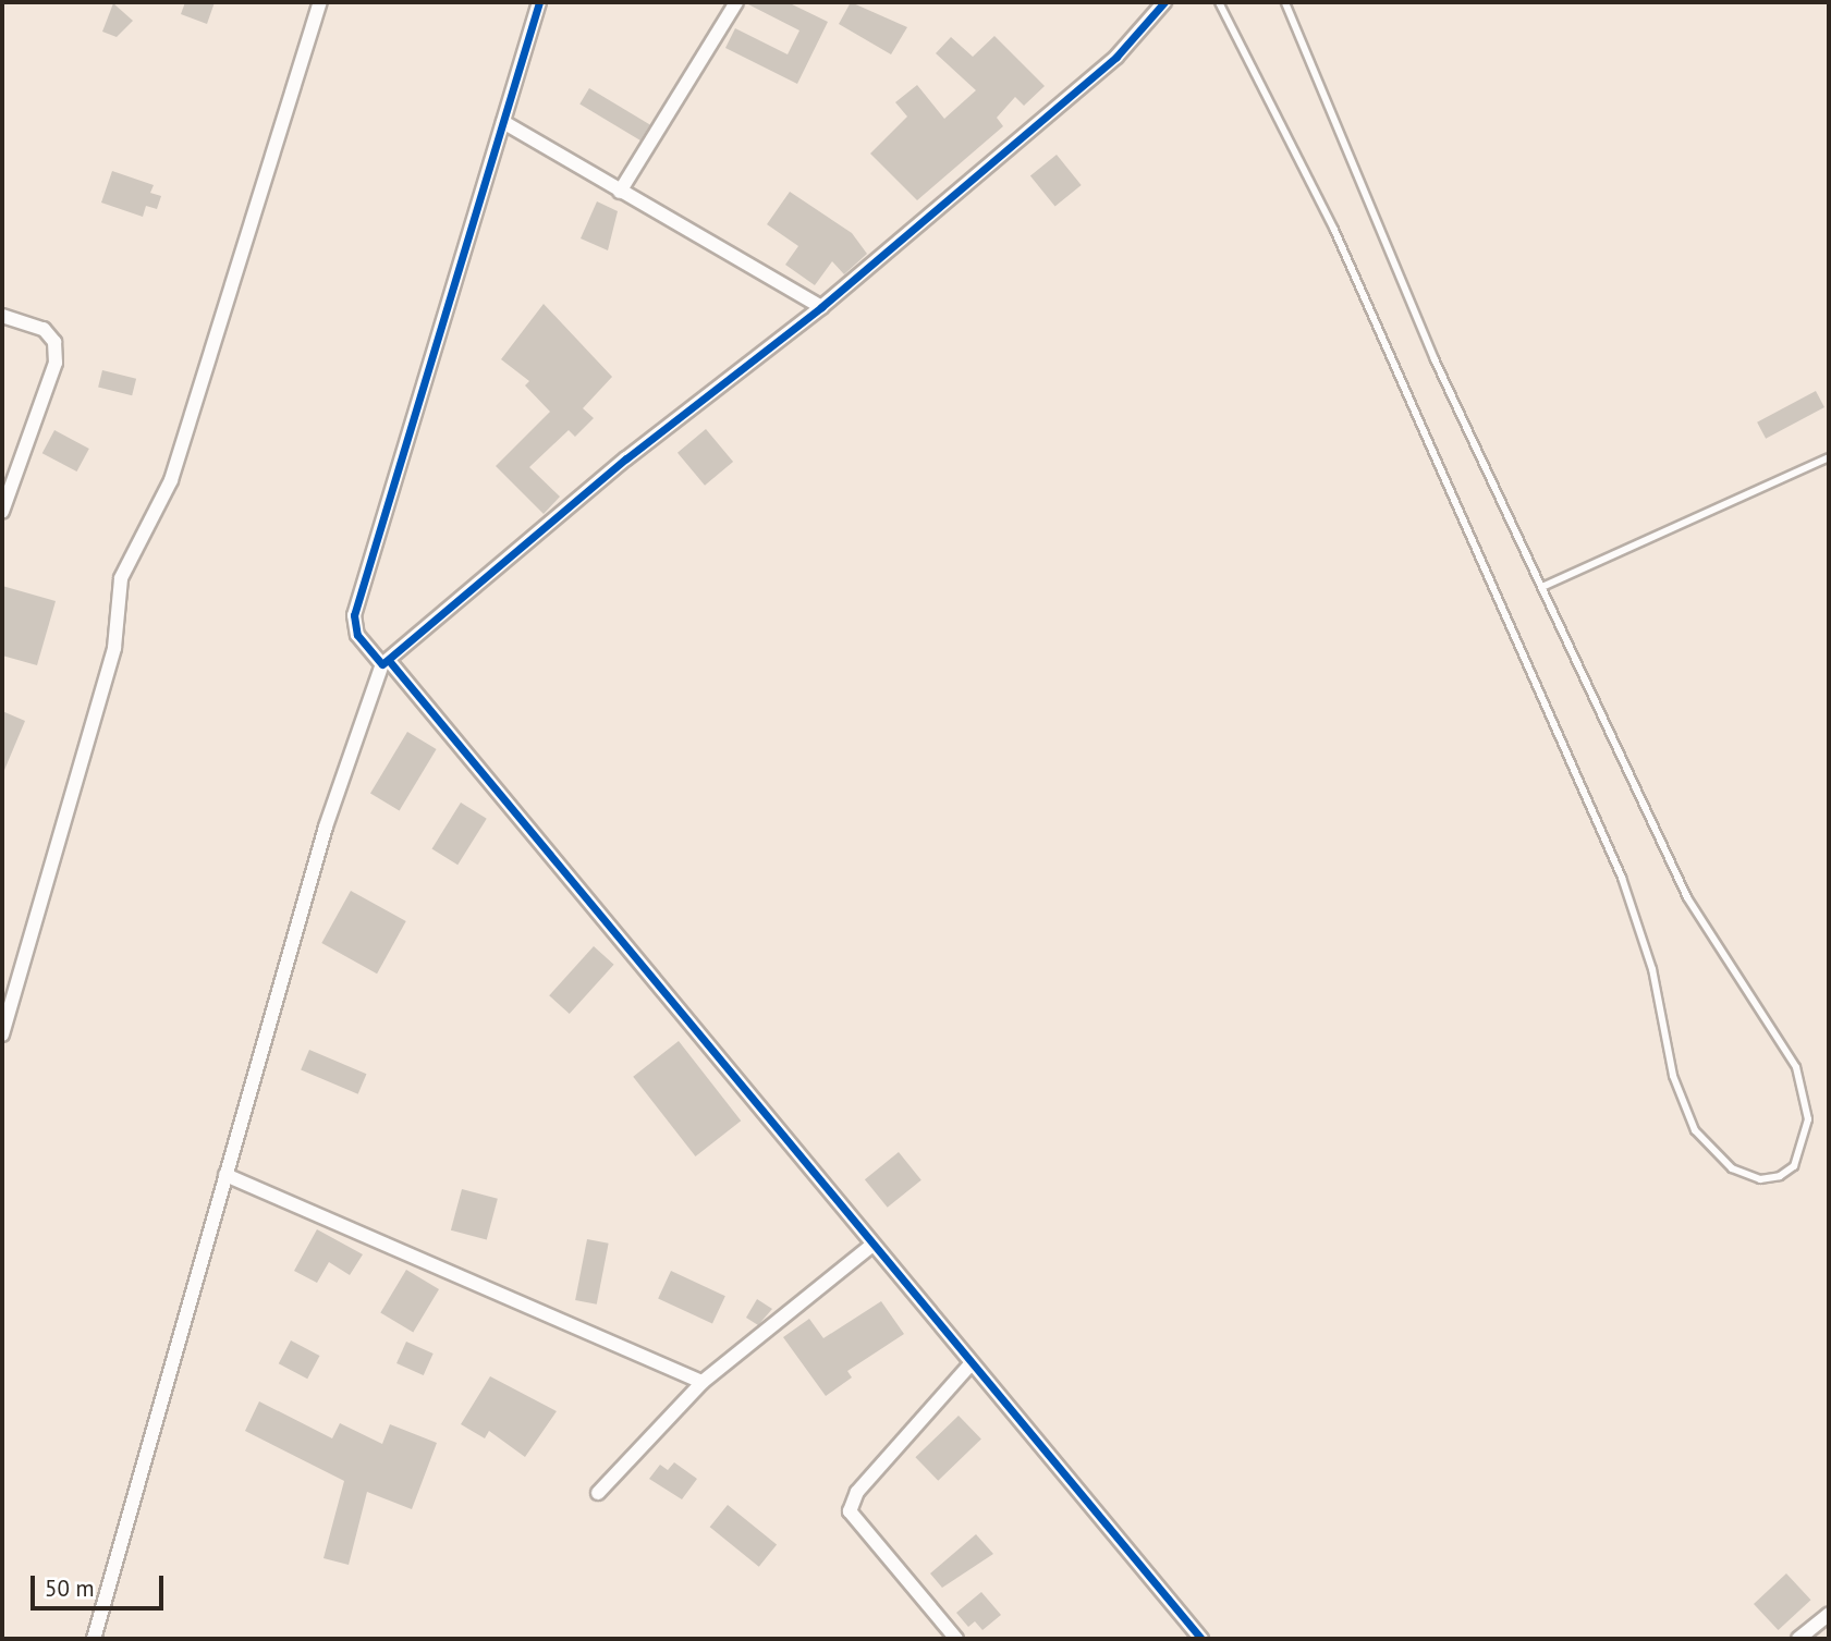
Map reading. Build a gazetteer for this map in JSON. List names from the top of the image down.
{
  "scale_bar": "50 m"
}
